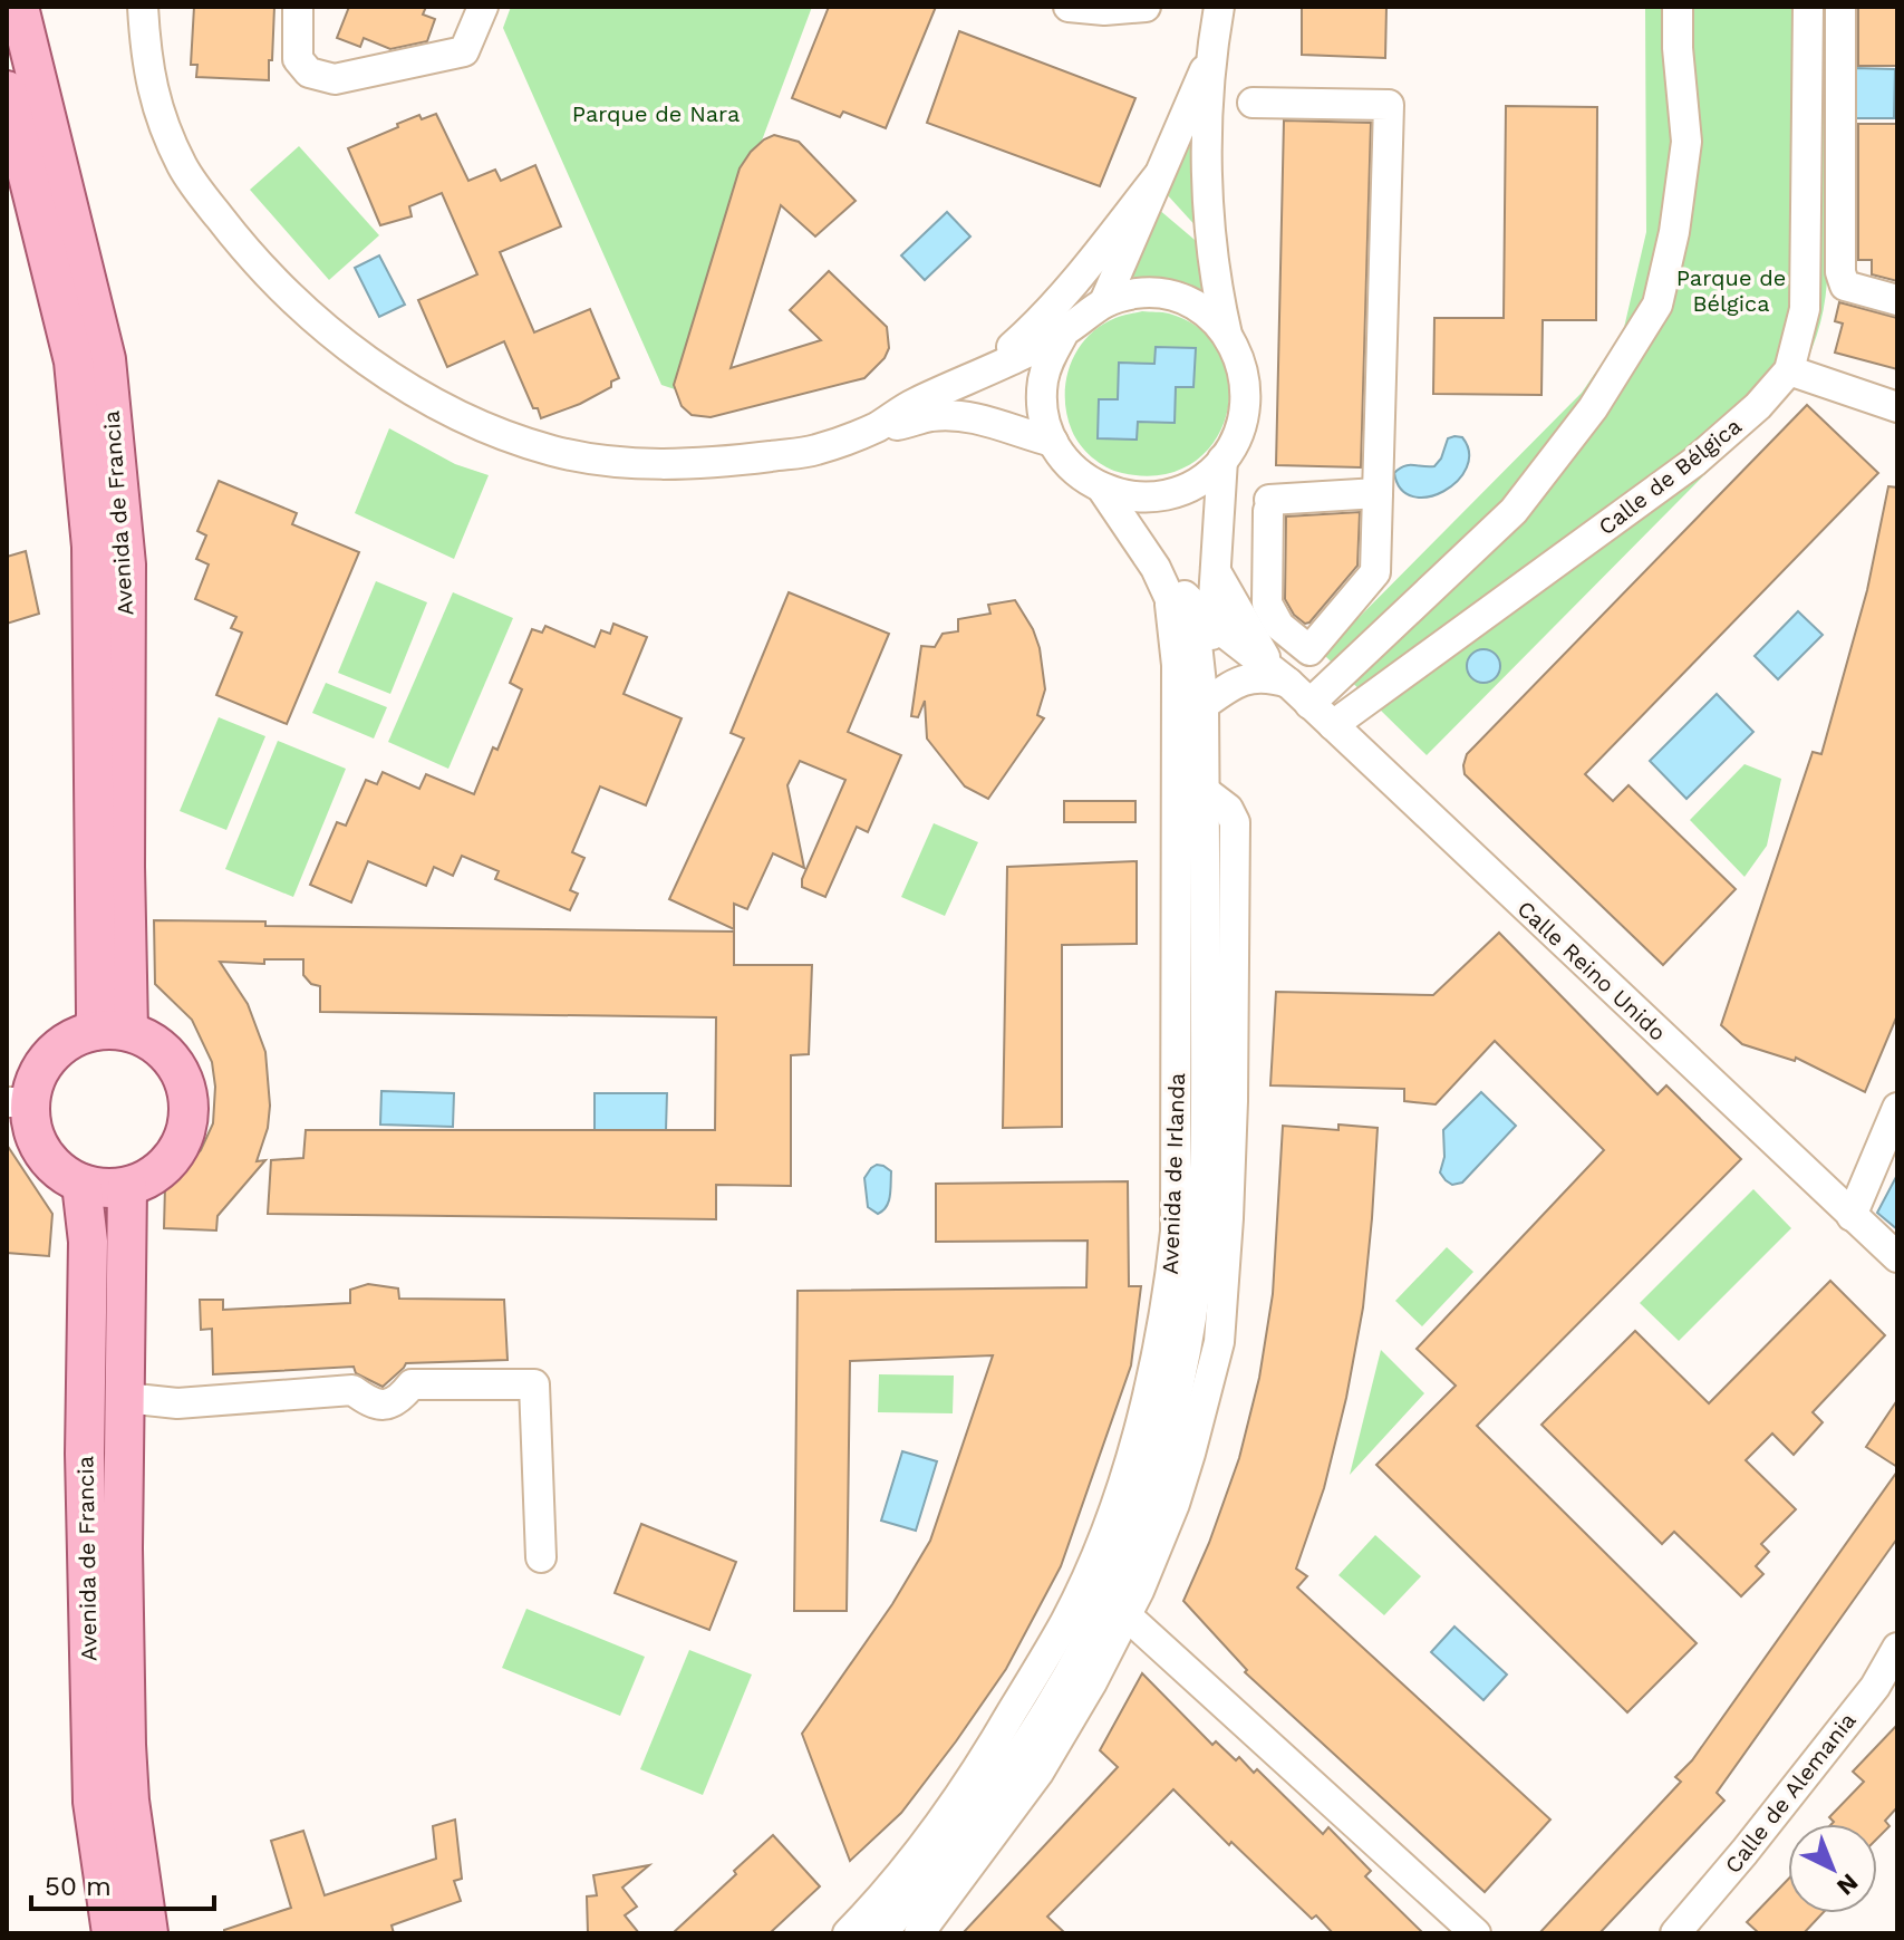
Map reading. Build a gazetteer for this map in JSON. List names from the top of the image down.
{
  "streets": {
    "main road": ["Avenida de Francia"],
    "street": [
      "Calle de Bélgica",
      "Calle Reino Unido",
      "Avenida de Irlanda",
      "Calle de Alemania"
    ]
  },
  "crossings": [
    ["Calle de Bélgica", "Calle Reino Unido"],
    ["Calle Reino Unido", "Avenida de Irlanda"]
  ],
  "parks": ["Parque de Nara", "Parque de Bélgica"],
  "scale_bar": "50 m",
  "north": "bottom right"
}
